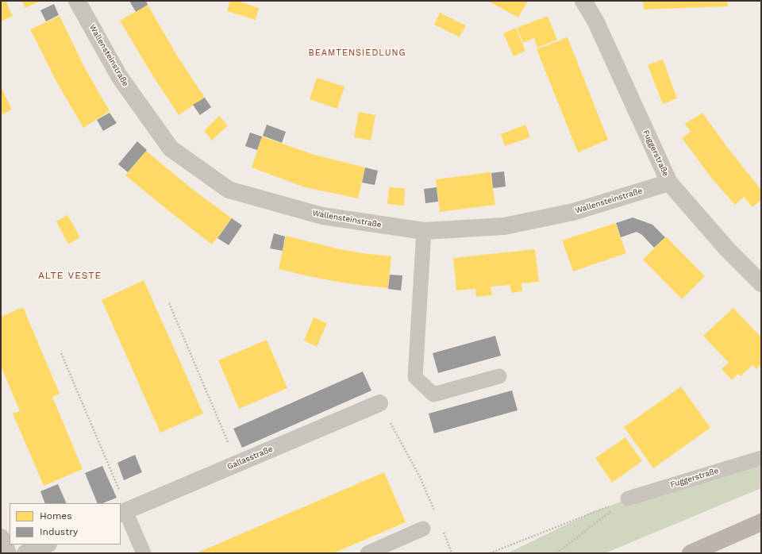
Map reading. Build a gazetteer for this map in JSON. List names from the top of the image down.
{
  "streets": {
    "street": ["Wallensteinstraße", "Fuggerstraße", "Gallasstraße"]
  },
  "crossings": [
    ["Wallensteinstraße", "Fuggerstraße"]
  ],
  "districts": ["BEAMTENSIEDLUNG", "ALTE VESTE"],
  "legend": ["Homes", "Industry"]
}
